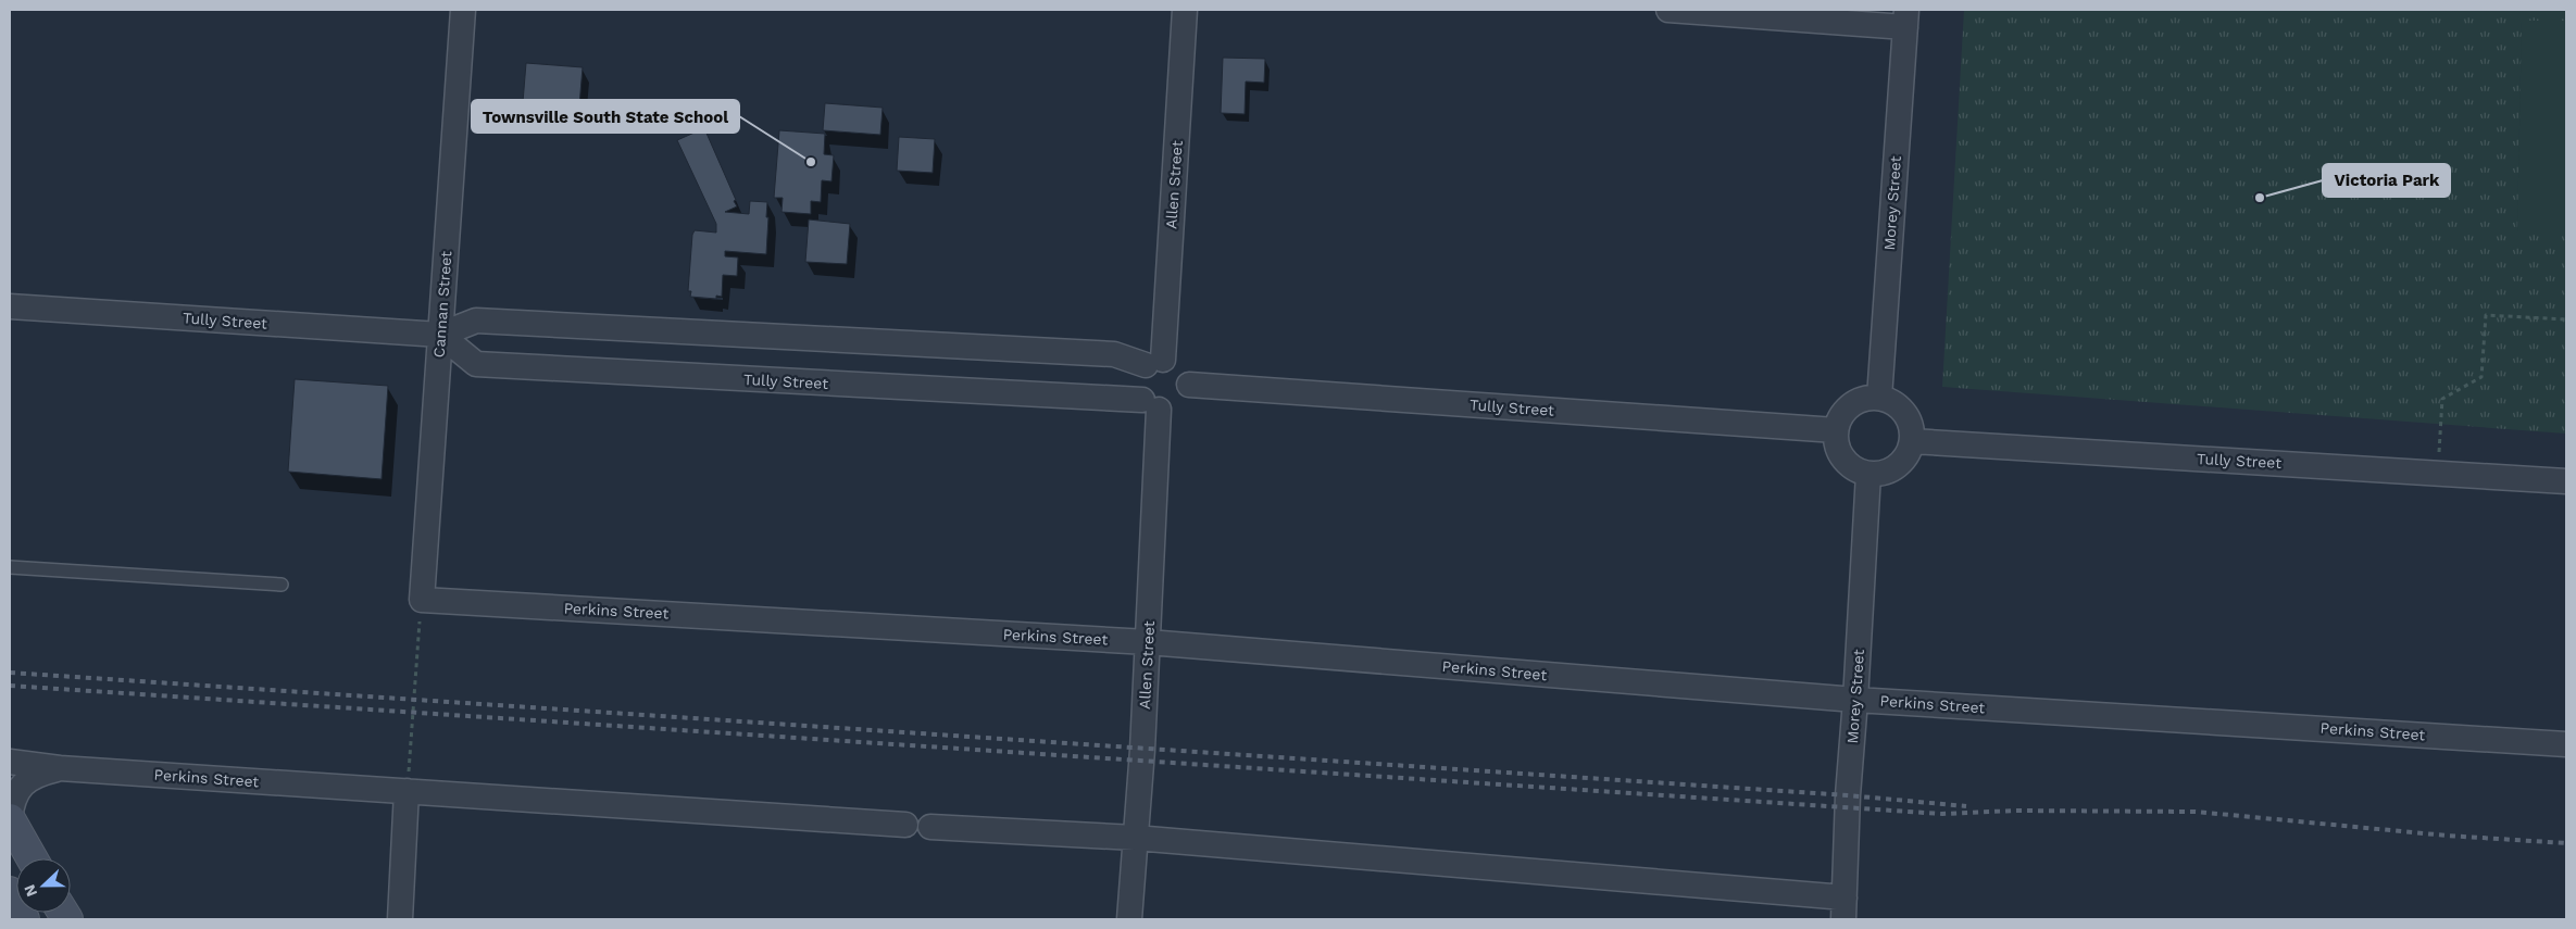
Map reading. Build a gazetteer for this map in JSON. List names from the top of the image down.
{
  "streets": {
    "street": [
      "Allen Street",
      "Morey Street",
      "Cannan Street",
      "Tully Street",
      "Perkins Street"
    ]
  },
  "crossings": [
    ["Allen Street", "Tully Street"],
    ["Allen Street", "Perkins Street"],
    ["Morey Street", "Tully Street"],
    ["Morey Street", "Perkins Street"],
    ["Cannan Street", "Tully Street"],
    ["Cannan Street", "Perkins Street"]
  ],
  "places": ["Townsville South State School", "Victoria Park"],
  "north": "left"
}
